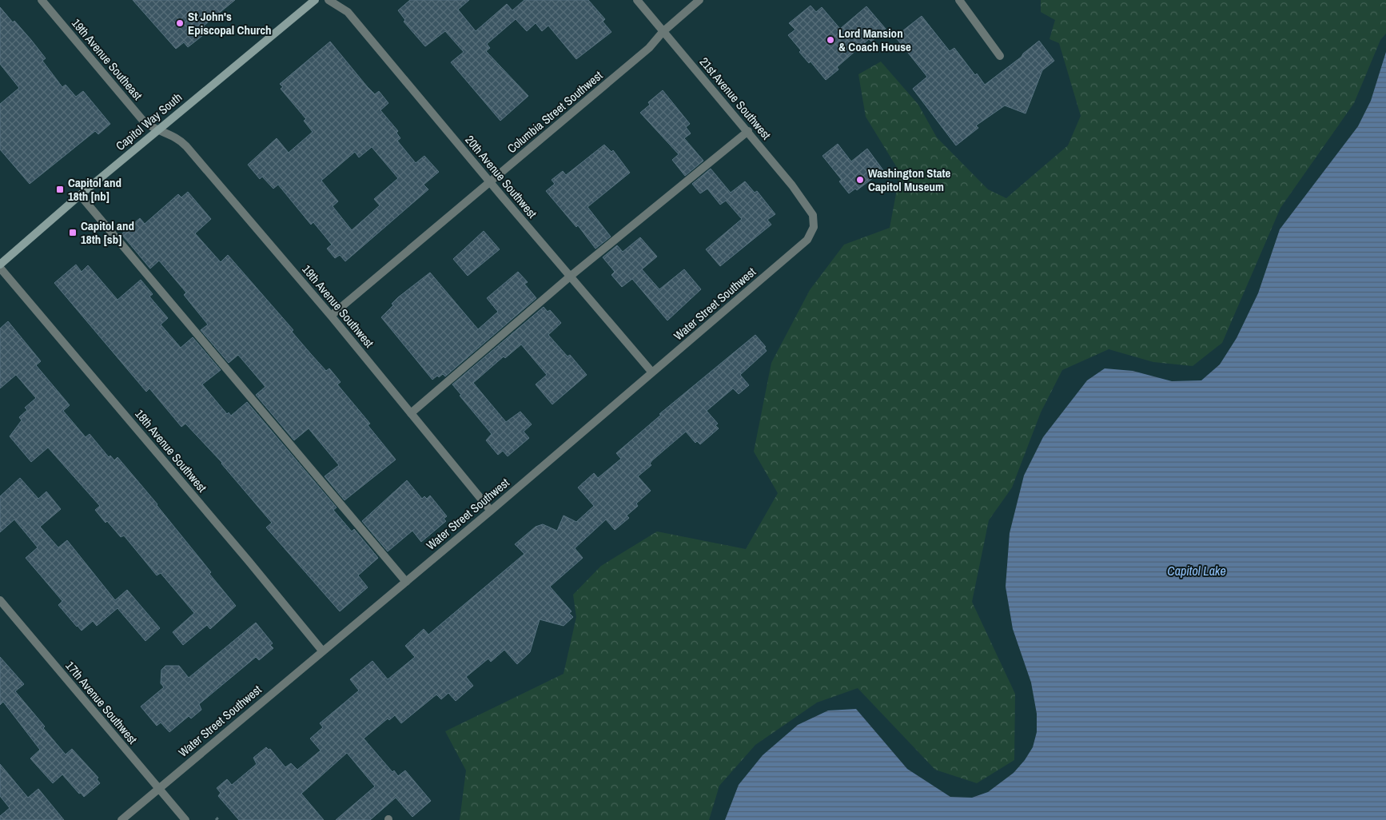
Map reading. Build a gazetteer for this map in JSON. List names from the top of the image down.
{
  "streets": {
    "main road": ["Capitol Way South"],
    "street": [
      "19th Avenue Southeast",
      "21st Avenue Southwest",
      "Columbia Street Southwest",
      "20th Avenue Southwest",
      "Water Street Southwest",
      "19th Avenue Southwest",
      "18th Avenue Southwest",
      "17th Avenue Southwest"
    ]
  },
  "crossings": [
    ["19th Avenue Southeast", "Capitol Way South"],
    ["19th Avenue Southeast", "19th Avenue Southwest"],
    ["21st Avenue Southwest", "Columbia Street Southwest"],
    ["21st Avenue Southwest", "Water Street Southwest"],
    ["Columbia Street Southwest", "20th Avenue Southwest"],
    ["Columbia Street Southwest", "19th Avenue Southwest"],
    ["Capitol Way South", "19th Avenue Southwest"],
    ["20th Avenue Southwest", "Water Street Southwest"],
    ["Water Street Southwest", "19th Avenue Southwest"],
    ["Water Street Southwest", "18th Avenue Southwest"],
    ["Water Street Southwest", "17th Avenue Southwest"]
  ],
  "water": ["Capitol Lake"],
  "places": {
    "other": ["St John's Episcopal Church", "Lord Mansion & Coach House", "Washington State Capitol Museum"],
    "transit": ["Capitol and 18th [nb]", "Capitol and 18th [sb]"]
  }
}
